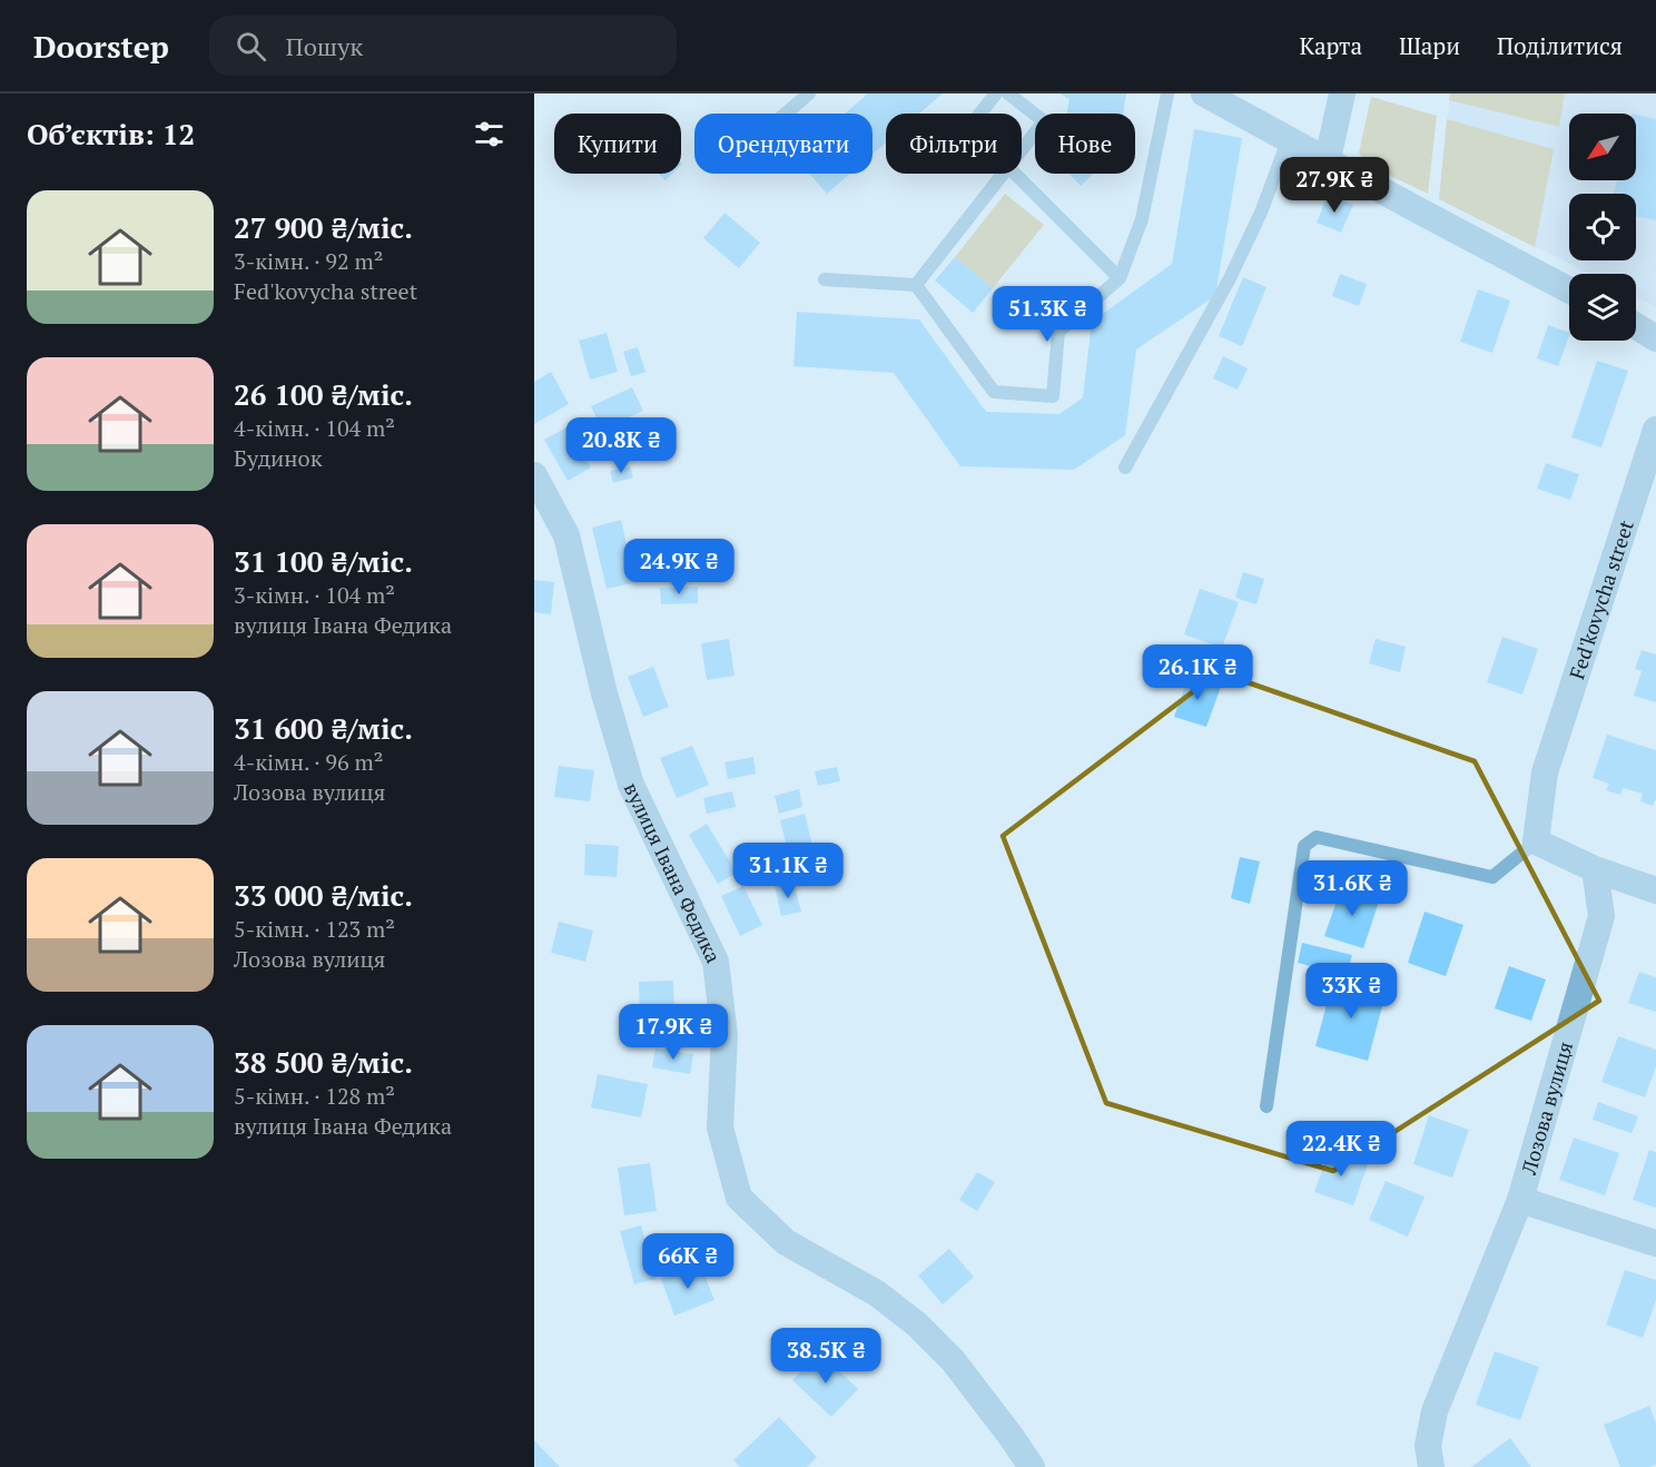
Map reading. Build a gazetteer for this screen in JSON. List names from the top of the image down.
{
  "streets": {
    "street": ["Fed'kovycha street", "вулиця Івана Федика", "Лозова вулиця"]
  },
  "north": "bottom left",
  "page": {
    "header": "Doorstep",
    "search": "Пошук",
    "nav": ["Карта", "Шари", "Поділитися"],
    "heading": "Об’єктів: 12",
    "chip": [
      "Купити",
      "Орендувати",
      "Фільтри",
      "Нове"
    ],
    "price": [
      "27.9K ₴",
      "51.3K ₴",
      "20.8K ₴",
      "24.9K ₴",
      "26.1K ₴",
      "31.1K ₴",
      "31.6K ₴",
      "33K ₴",
      "17.9K ₴",
      "22.4K ₴",
      "66K ₴",
      "38.5K ₴"
    ],
    "list": [
      {
        "name": "27 900 ₴/міс.",
        "note": "3-кімн. · 92 m² · Fed'kovycha street"
      },
      {
        "name": "26 100 ₴/міс.",
        "note": "4-кімн. · 104 m² · Будинок"
      },
      {
        "name": "31 100 ₴/міс.",
        "note": "3-кімн. · 104 m² · вулиця Івана Федика"
      },
      {
        "name": "31 600 ₴/міс.",
        "note": "4-кімн. · 96 m² · Лозова вулиця"
      },
      {
        "name": "33 000 ₴/міс.",
        "note": "5-кімн. · 123 m² · Лозова вулиця"
      },
      {
        "name": "38 500 ₴/міс.",
        "note": "5-кімн. · 128 m² · вулиця Івана Федика"
      }
    ]
  }
}
